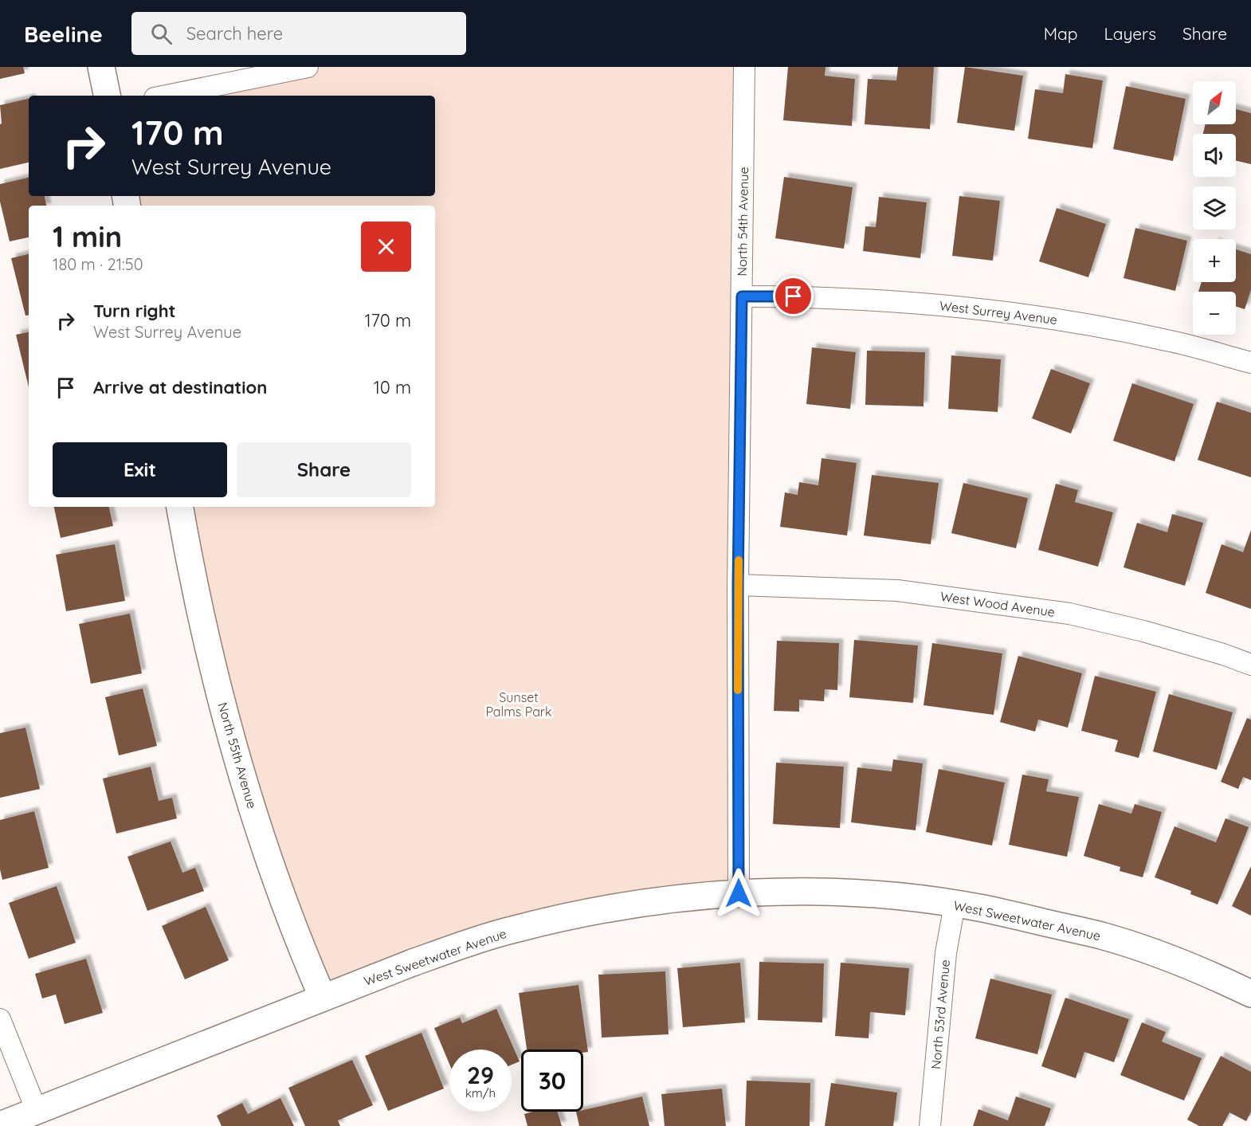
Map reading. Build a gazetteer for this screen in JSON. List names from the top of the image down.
{
  "streets": {
    "street": [
      "North 54th Avenue",
      "West Surrey Avenue",
      "West Wood Avenue",
      "North 55th Avenue",
      "West Sweetwater Avenue",
      "North 53rd Avenue"
    ]
  },
  "crossings": [
    ["North 54th Avenue", "West Surrey Avenue"],
    ["North 54th Avenue", "West Wood Avenue"],
    ["North 54th Avenue", "West Sweetwater Avenue"],
    ["North 55th Avenue", "West Sweetwater Avenue"],
    ["West Sweetwater Avenue", "North 53rd Avenue"]
  ],
  "parks": ["Sunset Palms Park"],
  "north": "top right",
  "page": {
    "header": "Beeline",
    "search": "Search here",
    "nav": ["Map", "Layers", "Share"],
    "map_buttons": ["+", "−"],
    "turn": ["170 m", "West Surrey Avenue"],
    "heading": ["1 min", "180 m · 21:50"],
    "list": [
      {
        "name": "Turn right",
        "note": "West Surrey Avenue",
        "value": "170 m"
      },
      {
        "name": "Arrive at destination",
        "value": "10 m"
      }
    ],
    "buttons": ["Exit", "Share"],
    "speed": "29 km/h",
    "limit": "30"
  }
}
